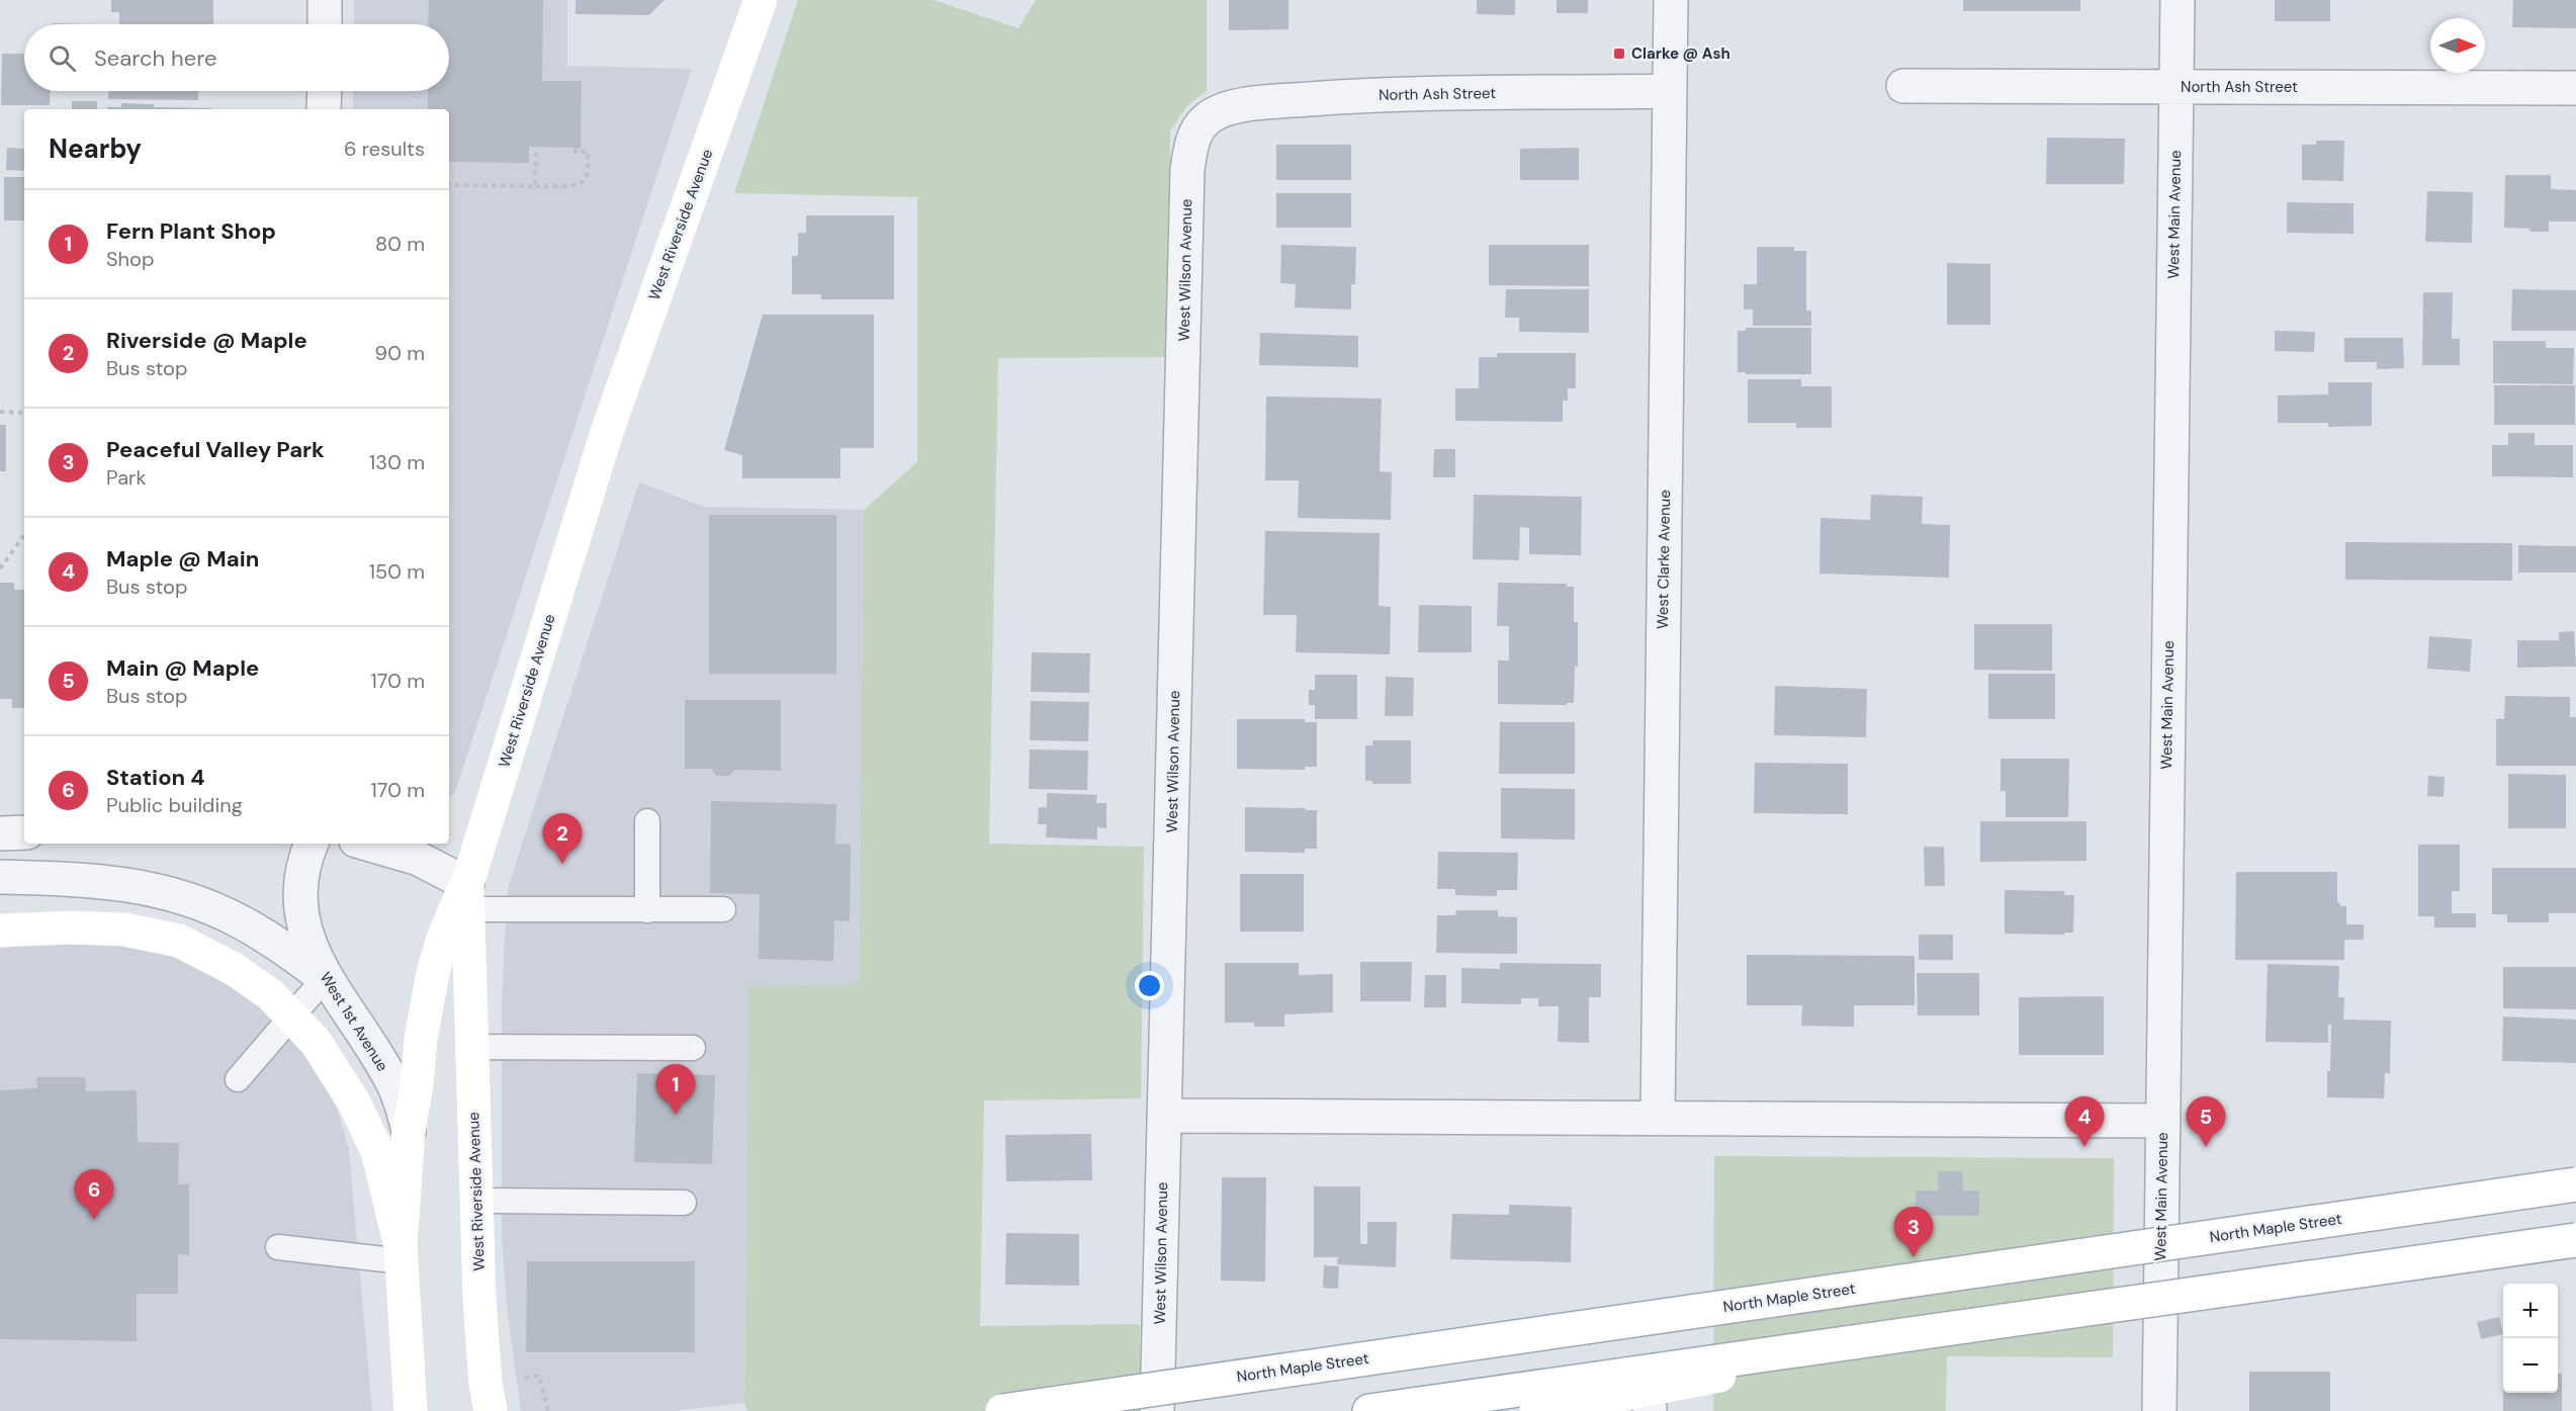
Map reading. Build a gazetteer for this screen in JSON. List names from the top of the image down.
{
  "streets": {
    "main road": ["West Riverside Avenue", "West 1st Avenue", "North Maple Street"],
    "street": [
      "North Ash Street",
      "West Main Avenue",
      "West Wilson Avenue",
      "West Clarke Avenue"
    ]
  },
  "crossings": [
    ["North Ash Street", "West Main Avenue"],
    ["North Ash Street", "West Wilson Avenue"],
    ["North Ash Street", "West Clarke Avenue"],
    ["West Riverside Avenue", "West 1st Avenue"]
  ],
  "places": {
    "transit": ["Clarke @ Ash"]
  },
  "north": "right",
  "page": {
    "search": "Search here",
    "heading": ["Nearby", "6 results"],
    "list": [
      {
        "mark": "1",
        "name": "Fern Plant Shop",
        "note": "Shop",
        "value": "80 m"
      },
      {
        "mark": "2",
        "name": "Riverside @ Maple",
        "note": "Bus stop",
        "value": "90 m"
      },
      {
        "mark": "3",
        "name": "Peaceful Valley Park",
        "note": "Park",
        "value": "130 m"
      },
      {
        "mark": "4",
        "name": "Maple @ Main",
        "note": "Bus stop",
        "value": "150 m"
      },
      {
        "mark": "5",
        "name": "Main @ Maple",
        "note": "Bus stop",
        "value": "170 m"
      },
      {
        "mark": "6",
        "name": "Station 4",
        "note": "Public building",
        "value": "170 m"
      }
    ],
    "pins": [
      "2",
      "1",
      "4",
      "5",
      "6",
      "3"
    ],
    "map_buttons": ["+", "−"]
  }
}
